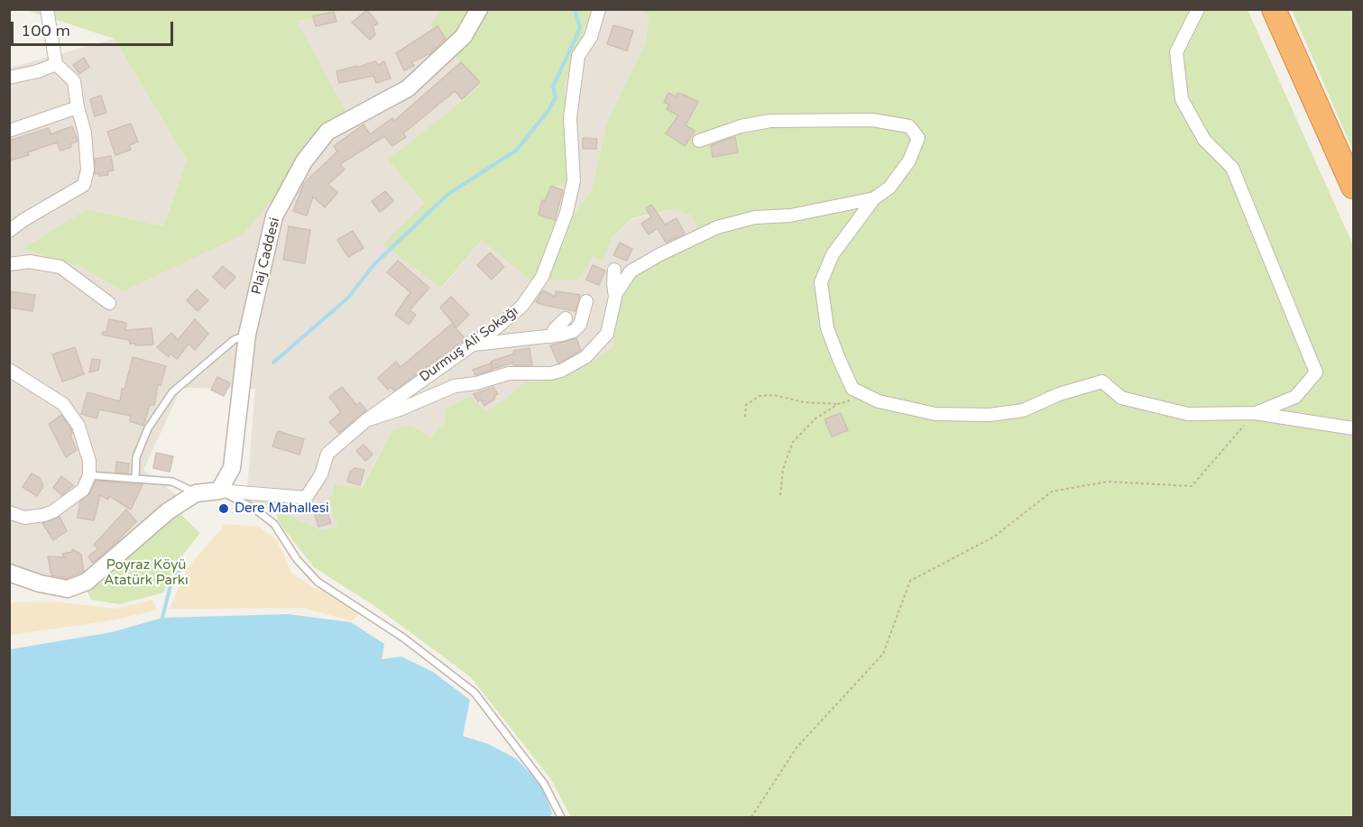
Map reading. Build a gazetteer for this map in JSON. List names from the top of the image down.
{
  "streets": {
    "street": ["Plaj Caddesi", "Durmuş Ali Sokağı"]
  },
  "crossings": [
    ["Plaj Caddesi", "Durmuş Ali Sokağı"]
  ],
  "parks": ["Poyraz Köyü Atatürk Parkı"],
  "places": ["Dere Mahallesi"],
  "scale_bar": "100 m"
}
